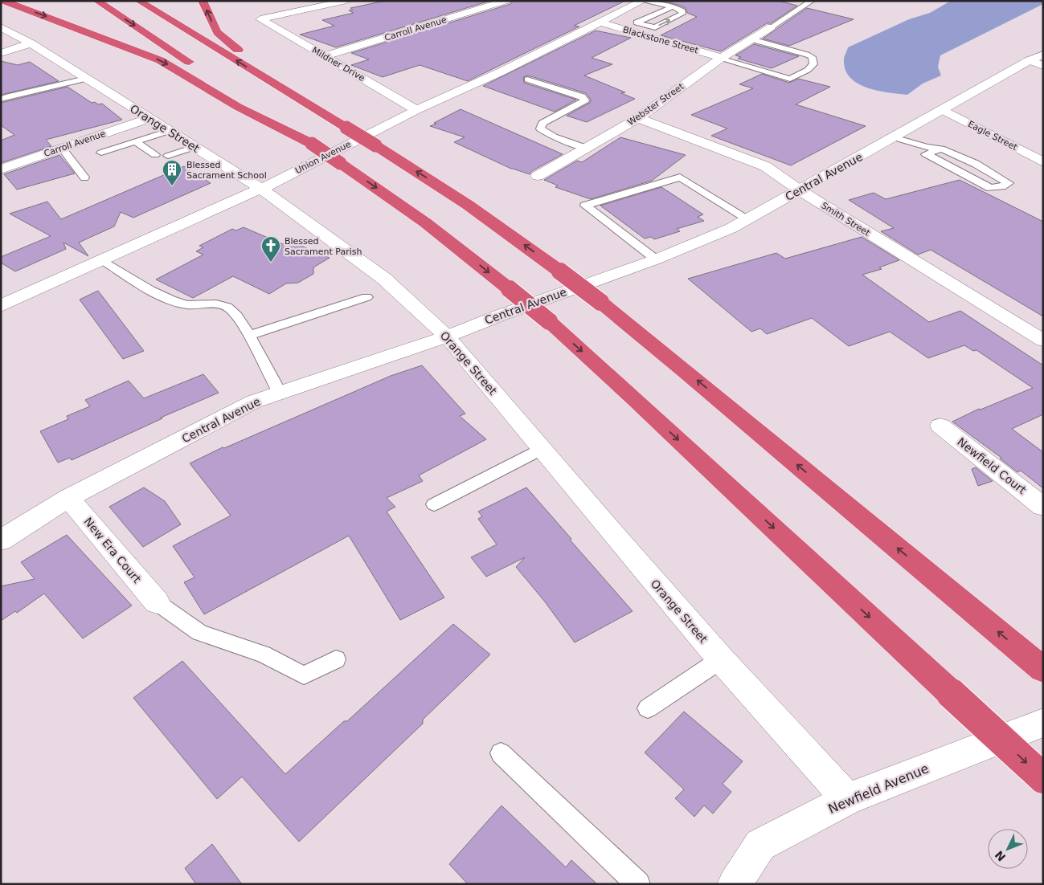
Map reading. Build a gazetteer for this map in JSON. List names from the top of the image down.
{
  "streets": {
    "street": [
      "Carroll Avenue",
      "Blackstone Street",
      "Mildner Drive",
      "Webster Street",
      "Orange Street",
      "Eagle Street",
      "Union Avenue",
      "Central Avenue",
      "Smith Street",
      "Newfield Court",
      "New Era Court",
      "Newfield Avenue"
    ]
  },
  "crossings": [
    ["Carroll Avenue", "Mildner Drive"],
    ["Carroll Avenue", "Orange Street"],
    ["Blackstone Street", "Webster Street"],
    ["Blackstone Street", "Union Avenue"],
    ["Mildner Drive", "Union Avenue"],
    ["Webster Street", "Smith Street"],
    ["Orange Street", "Union Avenue"],
    ["Orange Street", "Central Avenue"],
    ["Orange Street", "Newfield Avenue"],
    ["Eagle Street", "Central Avenue"],
    ["Central Avenue", "Smith Street"],
    ["Central Avenue", "New Era Court"]
  ],
  "places": {
    "building": ["Blessed Sacrament School"],
    "church": ["Blessed Sacrament Parish"]
  },
  "north": "bottom left"
}
